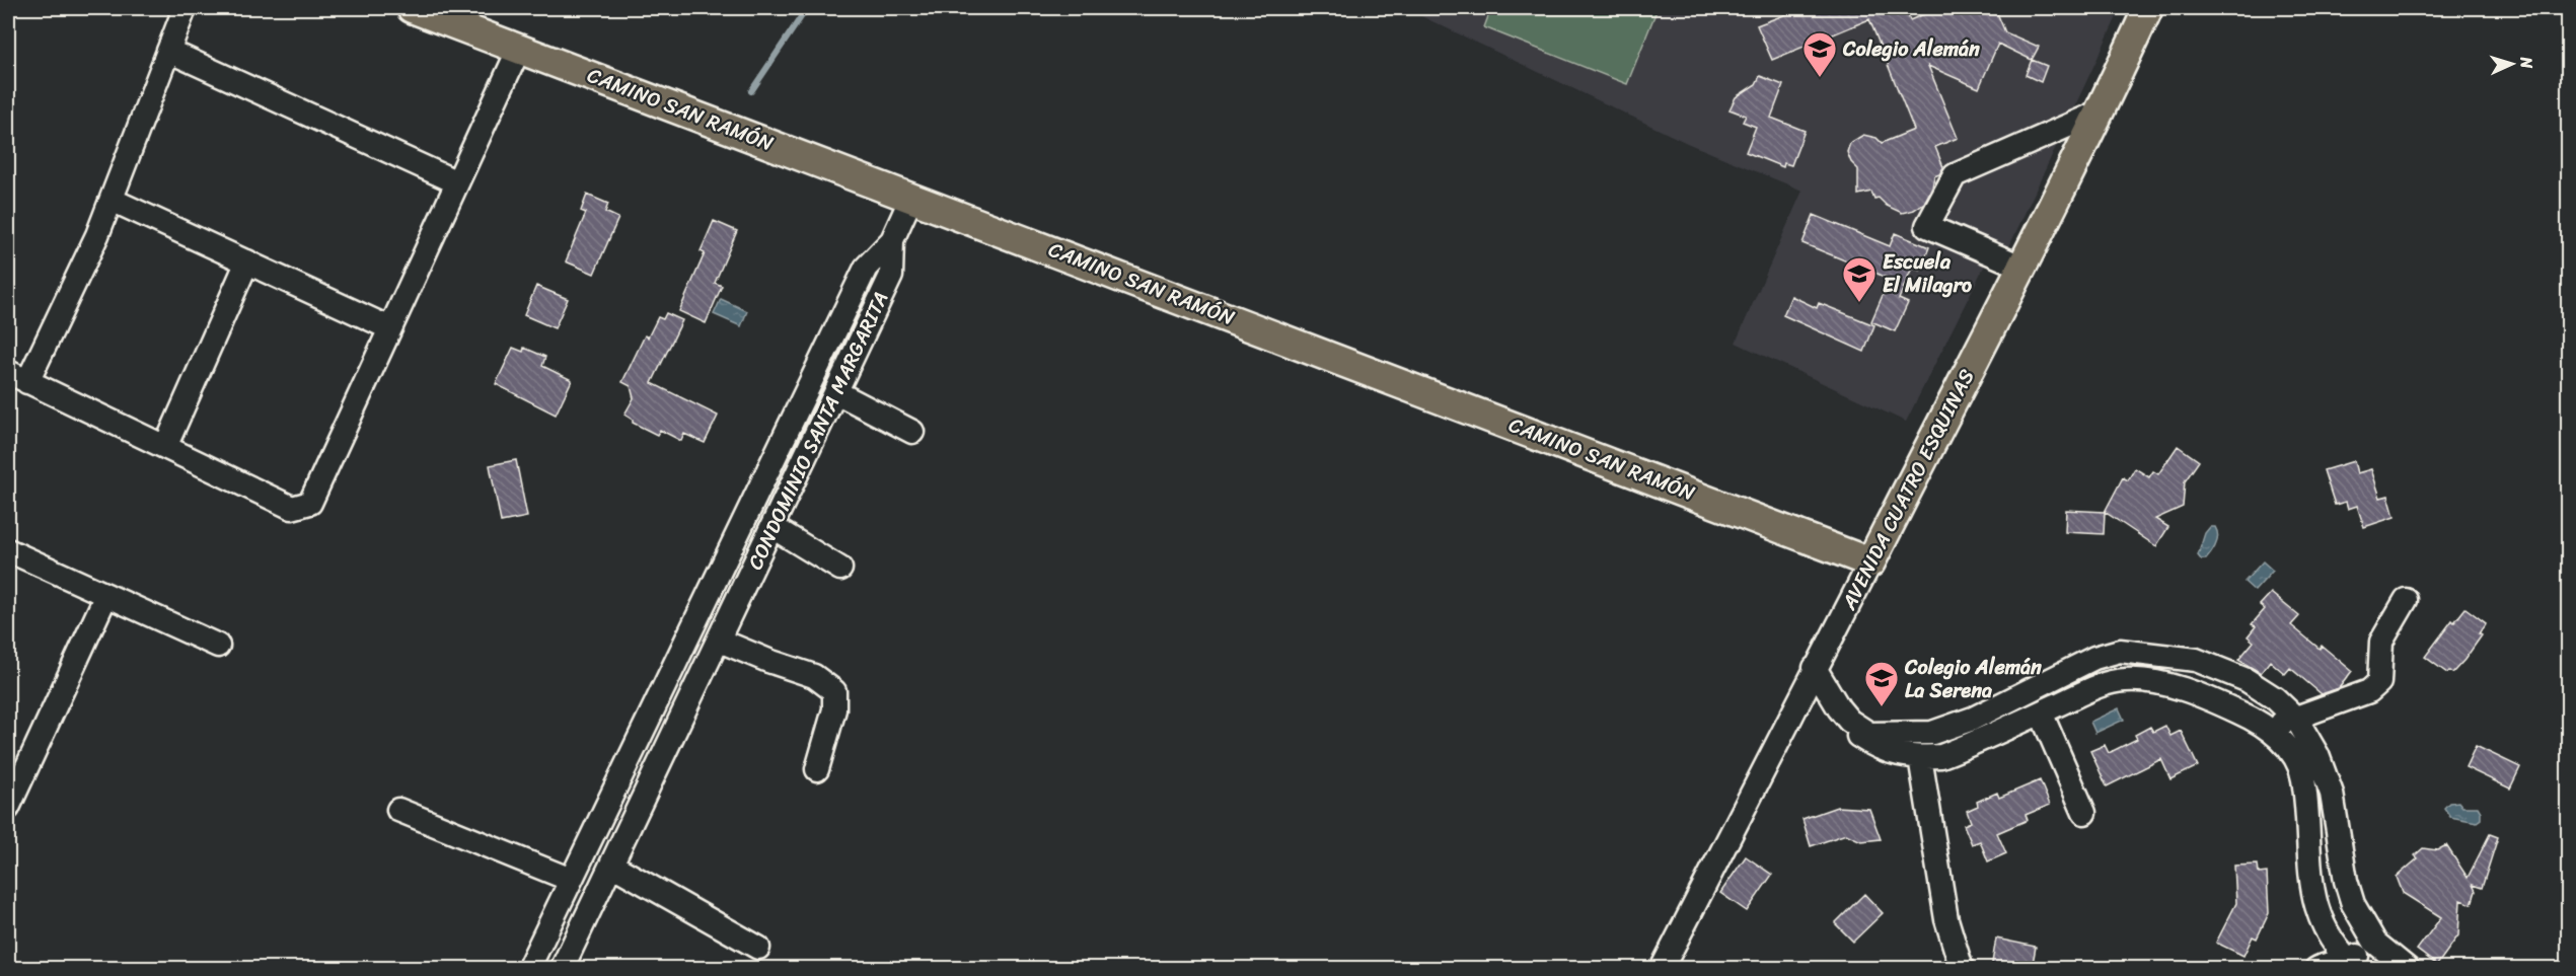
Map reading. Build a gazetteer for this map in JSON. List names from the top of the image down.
{
  "streets": {
    "main road": ["CAMINO SAN RAMÓN", "AVENIDA CUATRO ESQUINAS"],
    "street": ["CONDOMINIO SANTA MARGARITA"]
  },
  "crossings": [
    ["CAMINO SAN RAMÓN", "CONDOMINIO SANTA MARGARITA"],
    ["CAMINO SAN RAMÓN", "AVENIDA CUATRO ESQUINAS"]
  ],
  "places": {
    "school or university": ["Colegio Alemán", "Escuela El Milagro", "Colegio Alemán La Serena"]
  },
  "north": "right"
}
